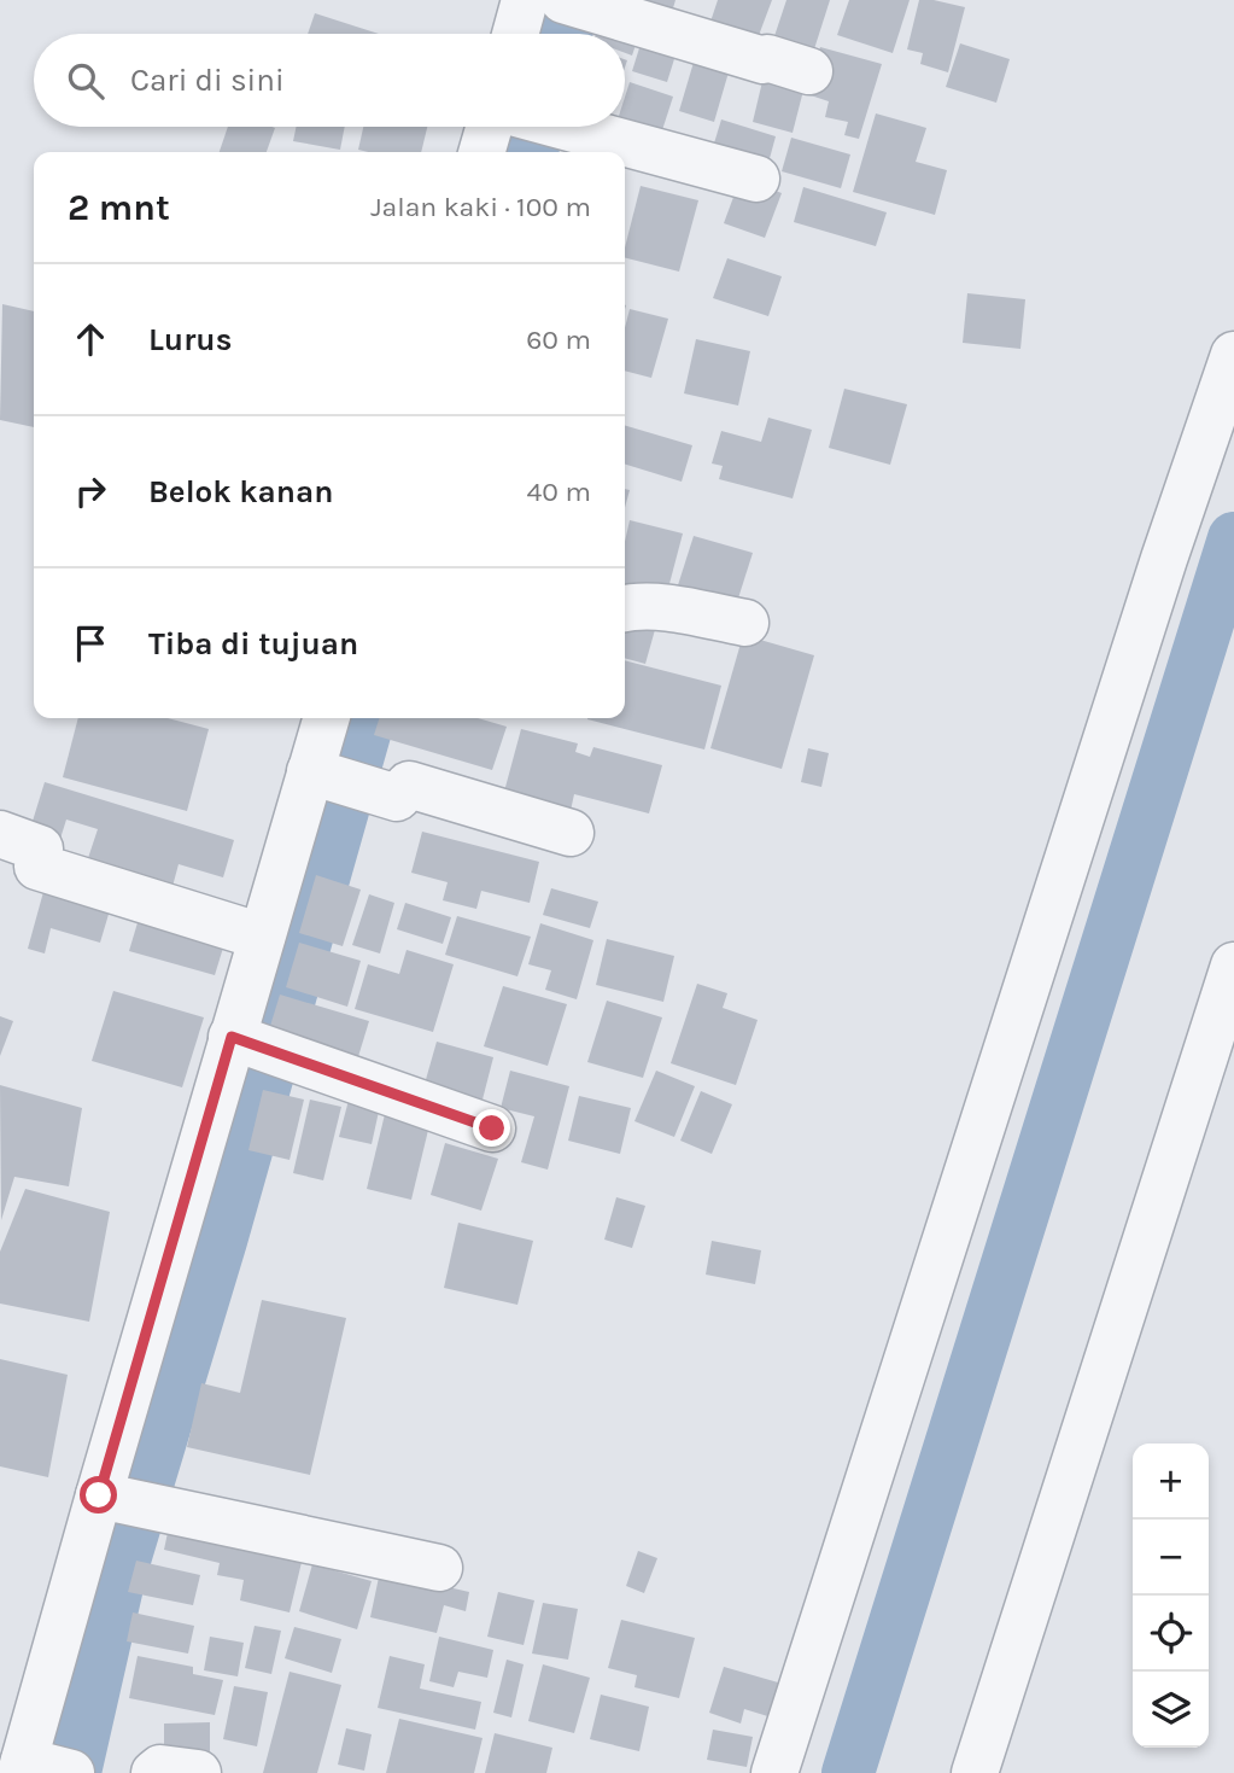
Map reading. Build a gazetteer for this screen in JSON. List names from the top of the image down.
{
  "page": {
    "search": "Cari di sini",
    "heading": ["2 mnt", "Jalan kaki · 100 m"],
    "list": [
      ["Lurus", "60 m"],
      ["Belok kanan", "40 m"],
      "Tiba di tujuan"
    ],
    "map_buttons": ["+", "−"]
  }
}
